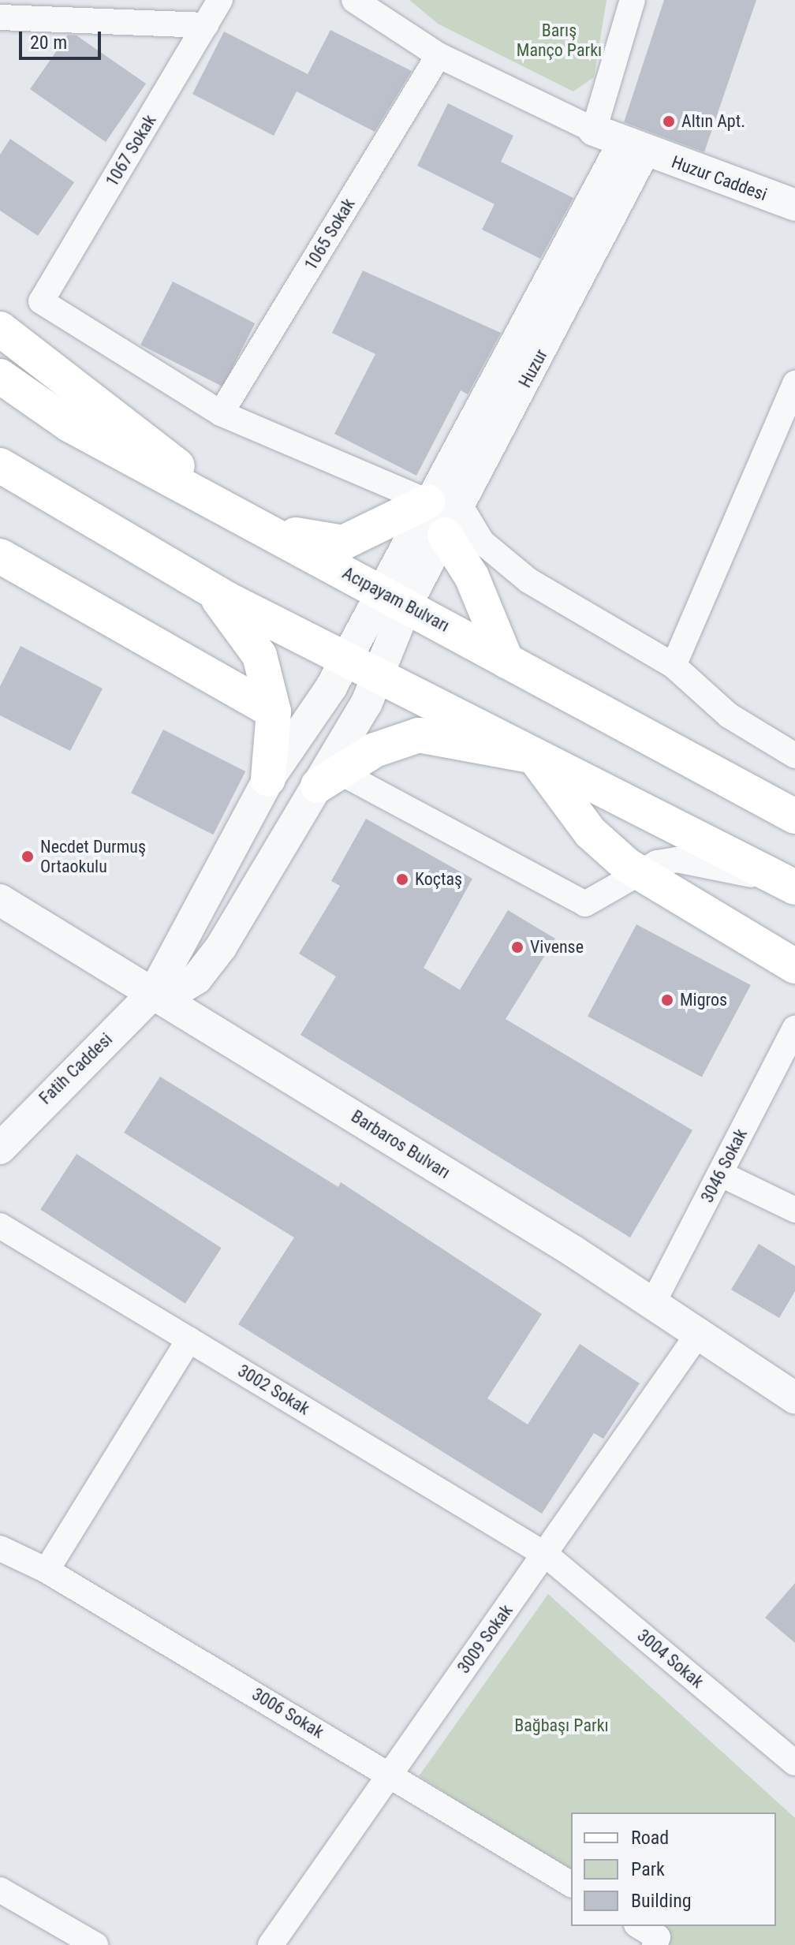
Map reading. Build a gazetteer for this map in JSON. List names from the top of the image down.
{
  "streets": {
    "main road": ["Acıpayam Bulvarı"],
    "street": [
      "1067 Sokak",
      "Huzur Caddesi",
      "1065 Sokak",
      "Huzur",
      "Fatih Caddesi",
      "Barbaros Bulvarı",
      "3046 Sokak",
      "3002 Sokak",
      "3009 Sokak",
      "3004 Sokak",
      "3006 Sokak"
    ]
  },
  "crossings": [
    ["1067 Sokak", "1065 Sokak"],
    ["Huzur Caddesi", "Huzur"],
    ["Huzur", "Acıpayam Bulvarı"],
    ["Fatih Caddesi", "Barbaros Bulvarı"],
    ["Barbaros Bulvarı", "3046 Sokak"],
    ["Barbaros Bulvarı", "3009 Sokak"],
    ["3002 Sokak", "3009 Sokak"],
    ["3002 Sokak", "3004 Sokak"],
    ["3009 Sokak", "3004 Sokak"],
    ["3009 Sokak", "3006 Sokak"]
  ],
  "parks": ["Barış Manço Parkı", "Bağbaşı Parkı"],
  "places": [
    "Altın Apt.",
    "Necdet Durmuş Ortaokulu",
    "Koçtaş",
    "Vivense",
    "Migros"
  ],
  "legend": ["Road", "Park", "Building"],
  "scale_bar": "20 m"
}
